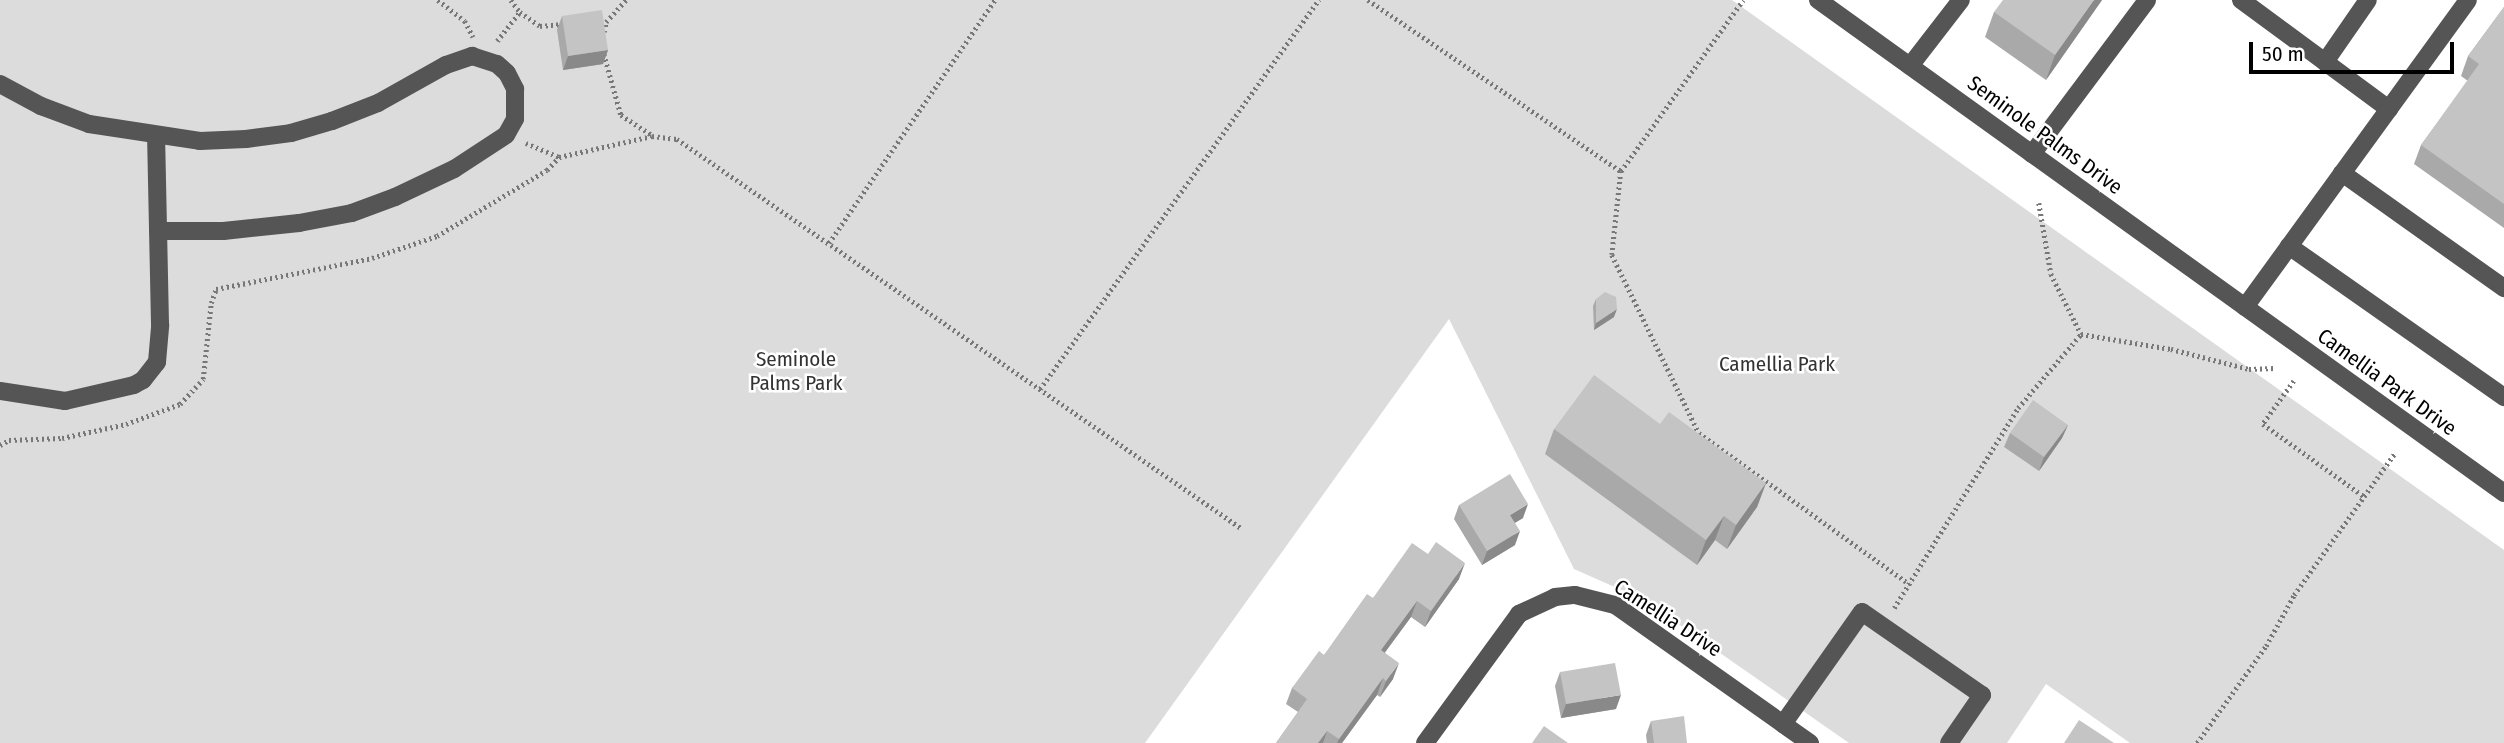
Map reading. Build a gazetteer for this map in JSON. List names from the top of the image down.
{
  "streets": {
    "street": ["Seminole Palms Drive", "Camellia Park Drive", "Camellia Drive"]
  },
  "crossings": [
    ["Seminole Palms Drive", "Camellia Park Drive"]
  ],
  "parks": ["Seminole Palms Park", "Camellia Park"],
  "scale_bar": "50 m"
}
